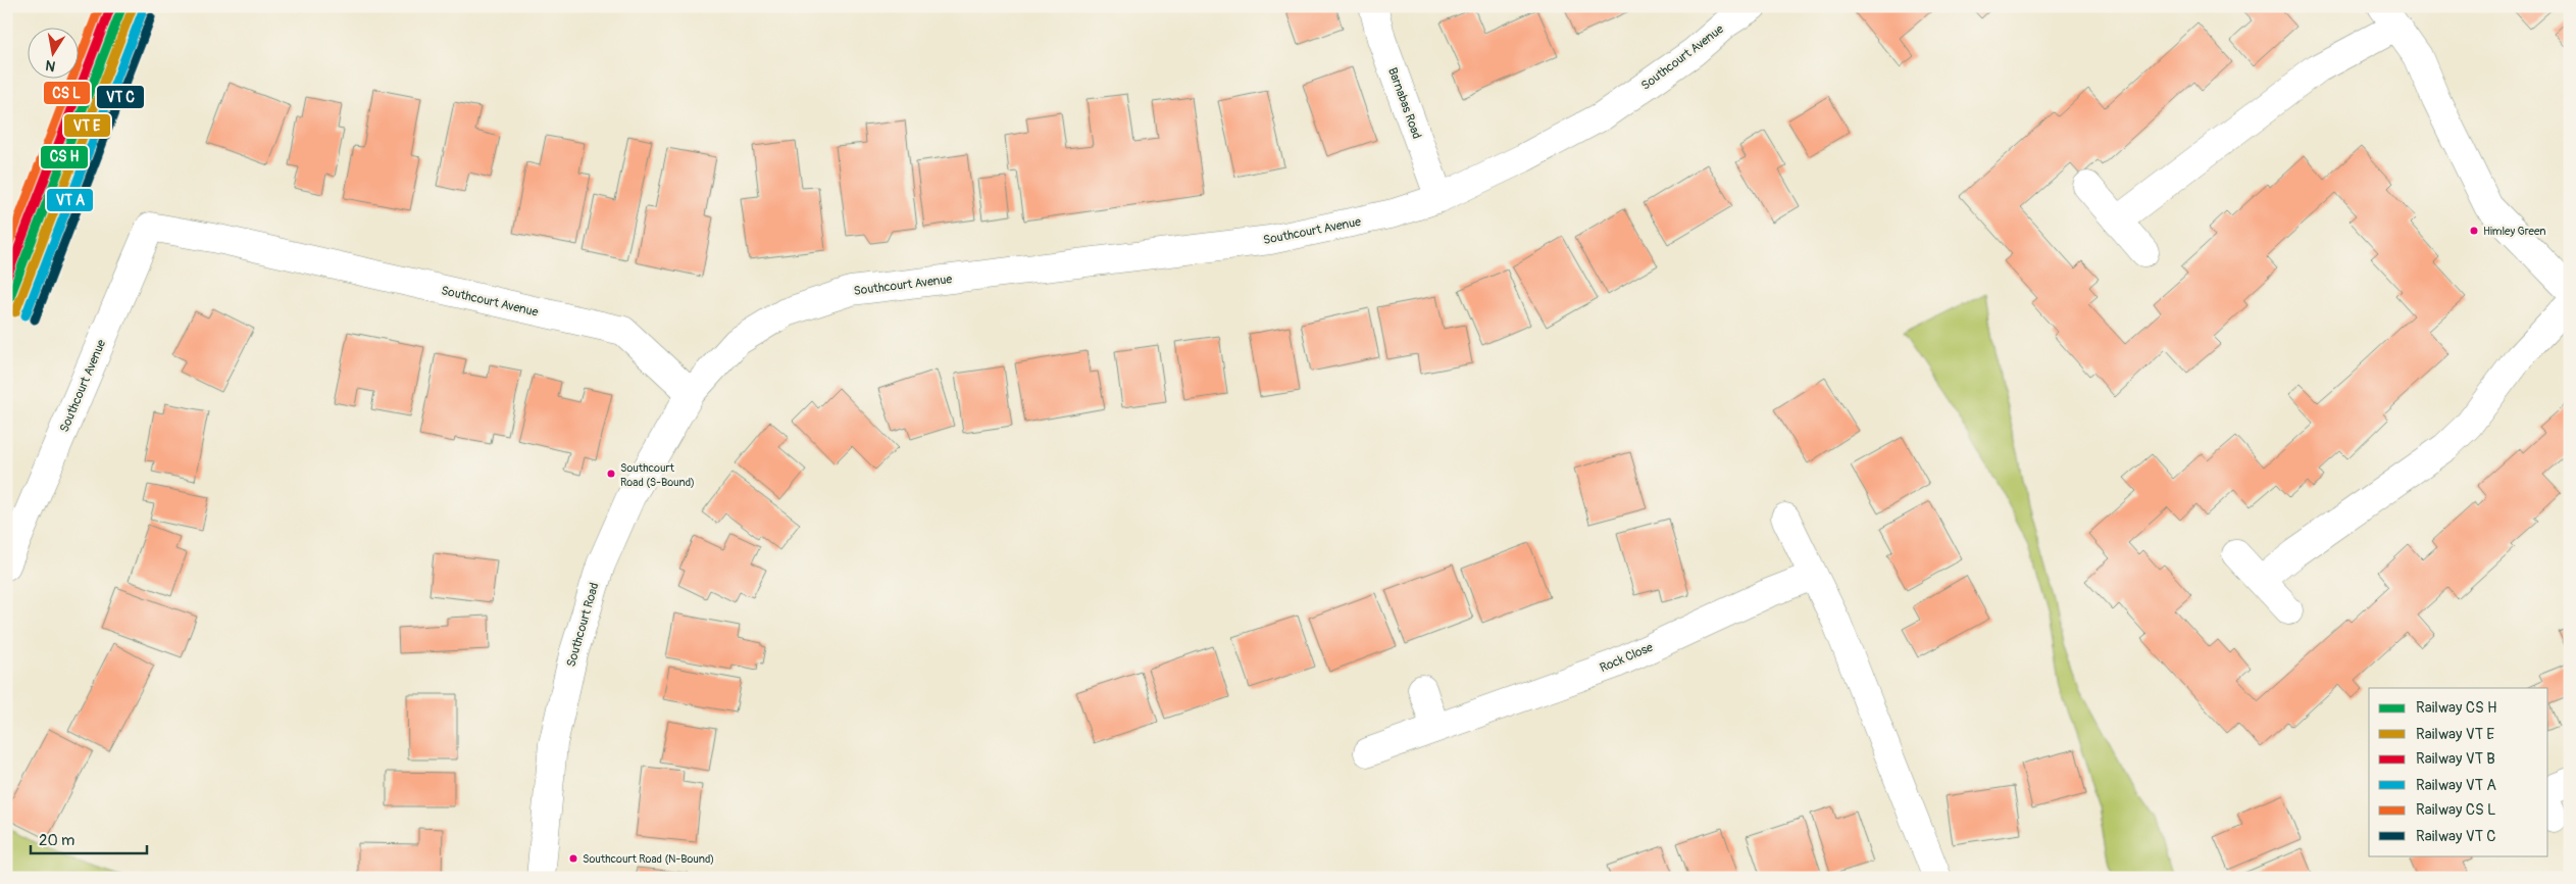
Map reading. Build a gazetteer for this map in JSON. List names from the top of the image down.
{
  "streets": {
    "street": [
      "Southcourt Avenue",
      "Barnabas Road",
      "Southcourt Road",
      "Rock Close"
    ]
  },
  "crossings": [
    ["Southcourt Avenue", "Barnabas Road"],
    ["Southcourt Avenue", "Southcourt Road"]
  ],
  "places": ["Himley Green", "Southcourt Road (S-Bound)", "Southcourt Road (N-Bound)"],
  "legend": [
    "Railway CS H",
    "Railway VT E",
    "Railway VT B",
    "Railway VT A",
    "Railway CS L",
    "Railway VT C"
  ],
  "scale_bar": "20 m",
  "north": "bottom"
}
